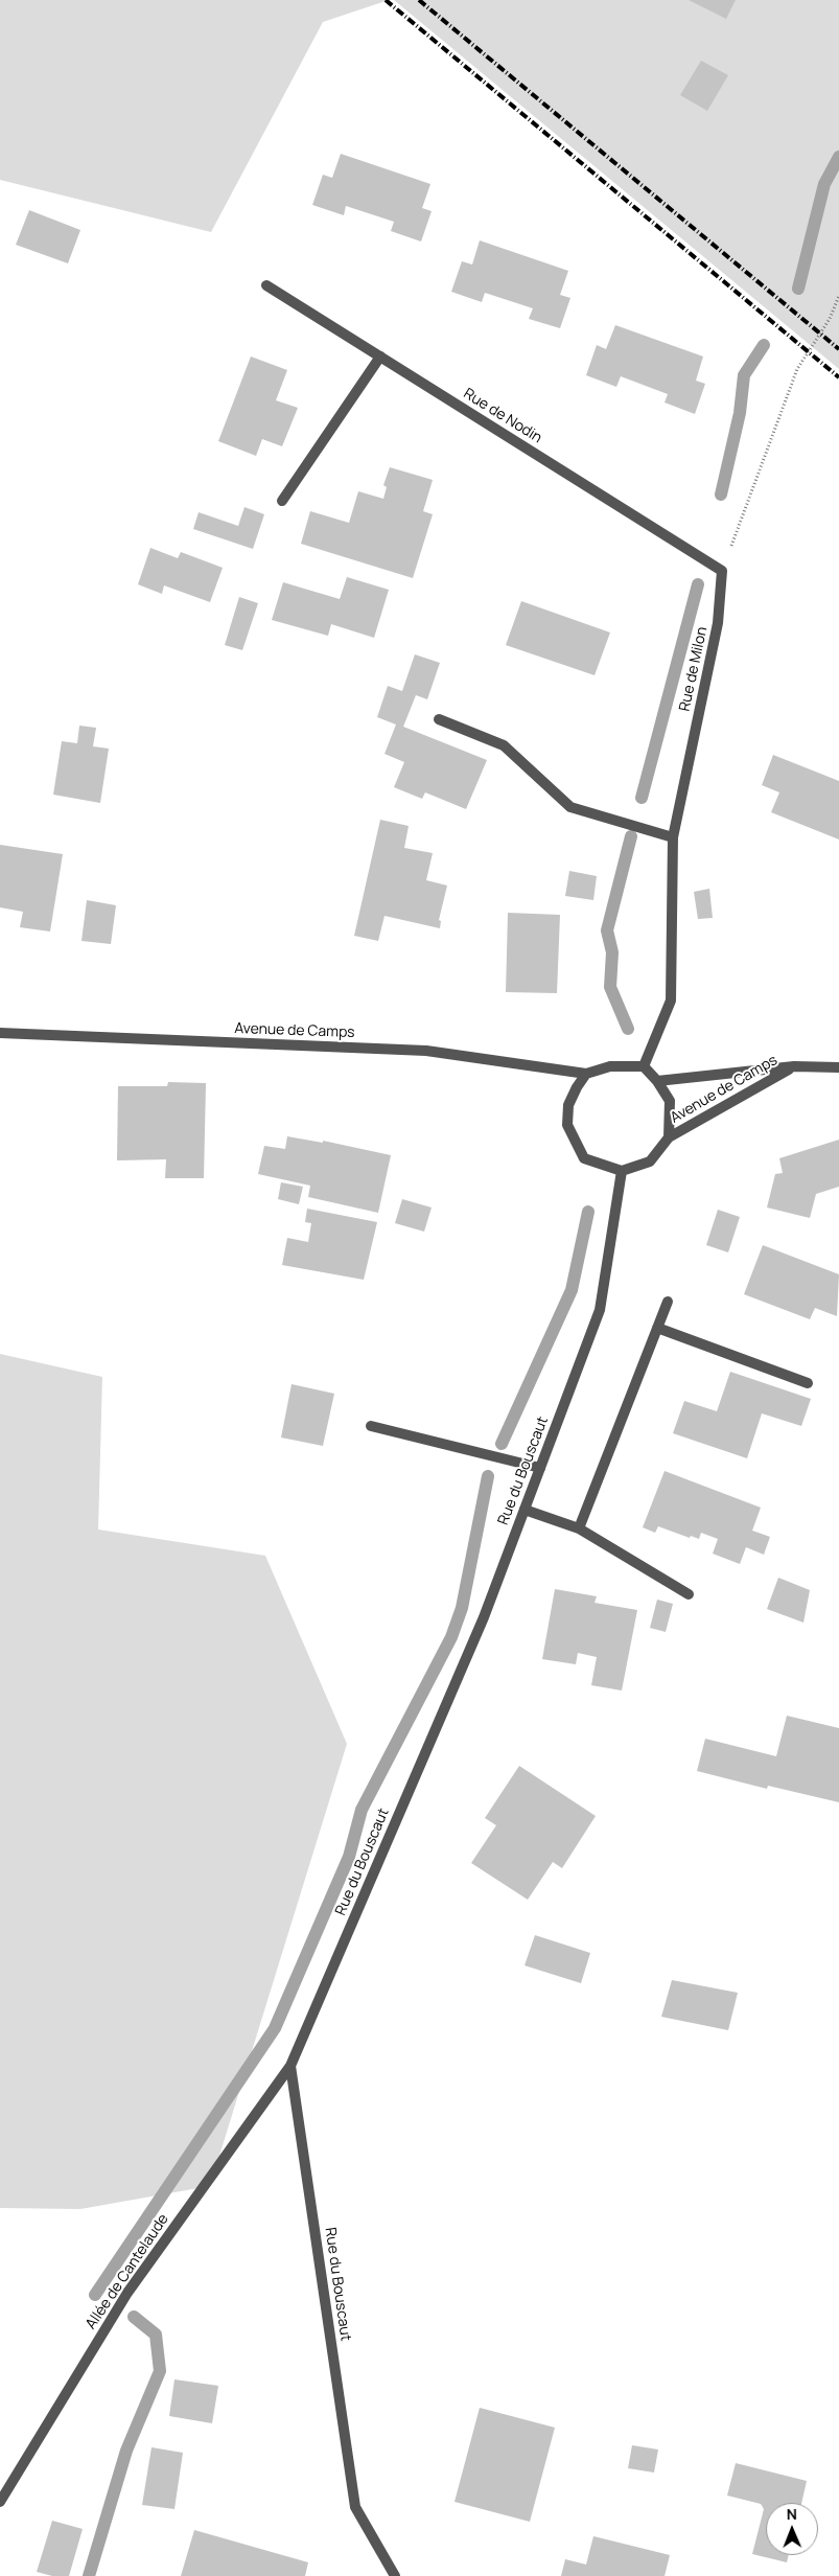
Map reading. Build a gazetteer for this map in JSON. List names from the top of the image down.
{
  "streets": {
    "street": [
      "Rue de Nodin",
      "Rue de Milon",
      "Avenue de Camps",
      "Rue du Bouscaut",
      "Allée de Cantelaude"
    ]
  },
  "crossings": [
    ["Rue de Nodin", "Rue de Milon"],
    ["Rue de Milon", "Avenue de Camps"],
    ["Rue de Milon", "Rue du Bouscaut"],
    ["Avenue de Camps", "Rue du Bouscaut"],
    ["Rue du Bouscaut", "Allée de Cantelaude"]
  ],
  "north": "top"
}
